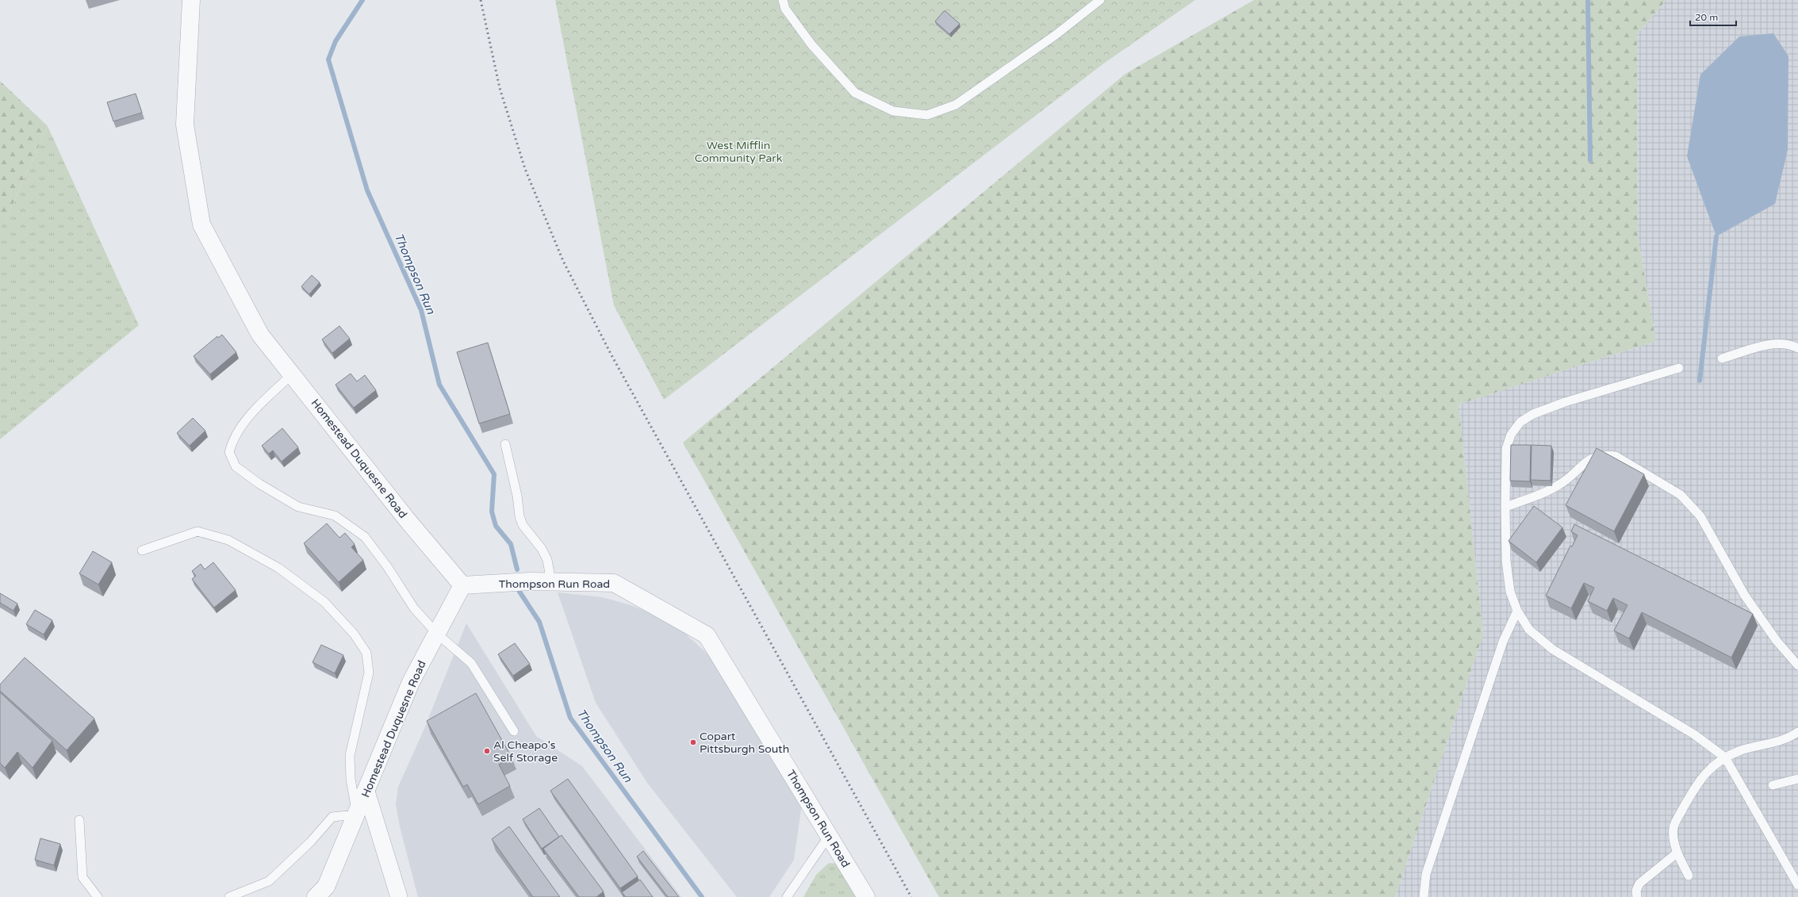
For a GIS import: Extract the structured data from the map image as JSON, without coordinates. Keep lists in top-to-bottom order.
{
  "streets": {
    "street": ["Homestead Duquesne Road", "Thompson Run Road"]
  },
  "crossings": [
    ["Homestead Duquesne Road", "Thompson Run Road"]
  ],
  "water": ["Thompson Run"],
  "parks": ["West Mifflin Community Park"],
  "places": ["Copart Pittsburgh South", "Al Cheapo's Self Storage"],
  "scale_bar": "20 m"
}
